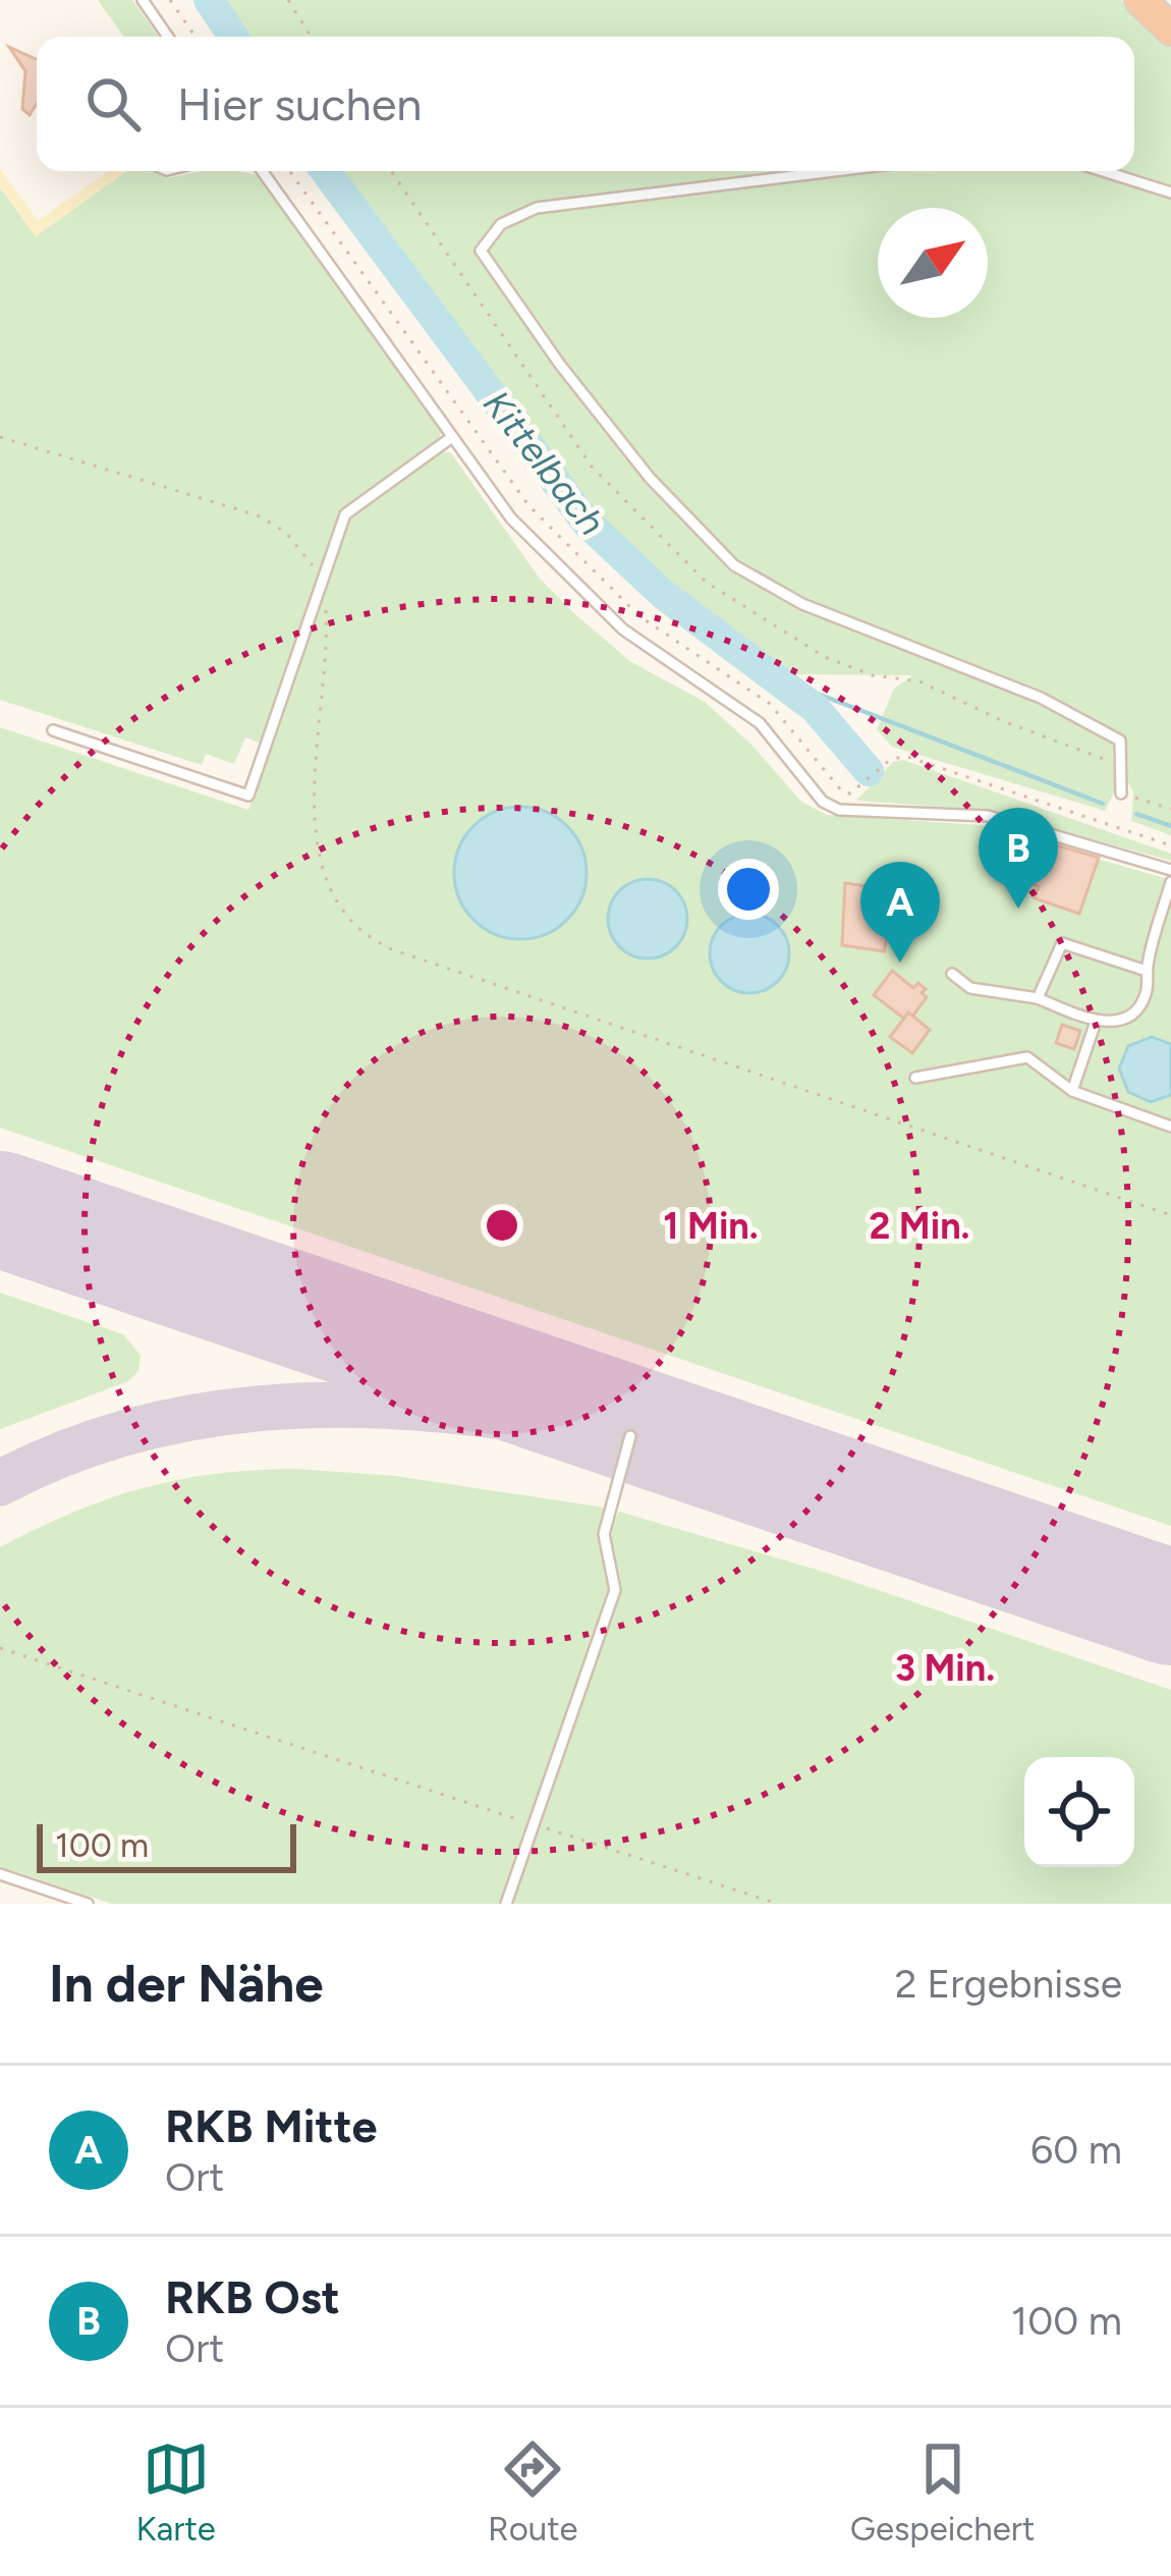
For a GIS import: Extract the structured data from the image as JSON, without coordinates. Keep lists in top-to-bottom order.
{
  "water": ["Kittelbach"],
  "scale_bar": "100 m",
  "north": "top right",
  "page": {
    "search": "Hier suchen",
    "pins": ["B", "A"],
    "scale": "100 m",
    "heading": ["In der Nähe", "2 Ergebnisse"],
    "list": [
      {
        "mark": "A",
        "name": "RKB Mitte",
        "note": "Ort",
        "value": "60 m"
      },
      {
        "mark": "B",
        "name": "RKB Ost",
        "note": "Ort",
        "value": "100 m"
      }
    ],
    "nav": ["Karte", "Route", "Gespeichert"]
  },
  "rings": ["1 Min.", "2 Min.", "3 Min."]
}
